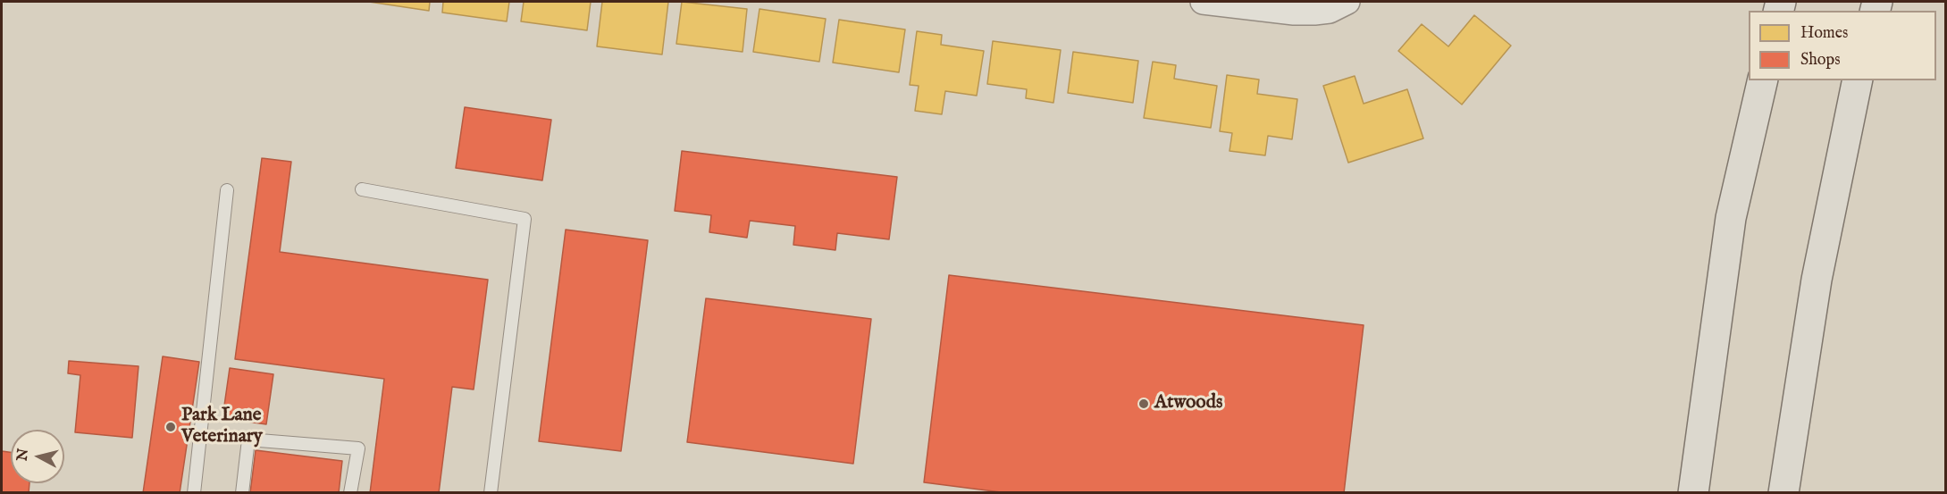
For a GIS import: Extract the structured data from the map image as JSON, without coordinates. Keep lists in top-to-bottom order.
{
  "places": ["Atwoods", "Park Lane Veterinary"],
  "legend": ["Homes", "Shops"],
  "north": "left"
}
